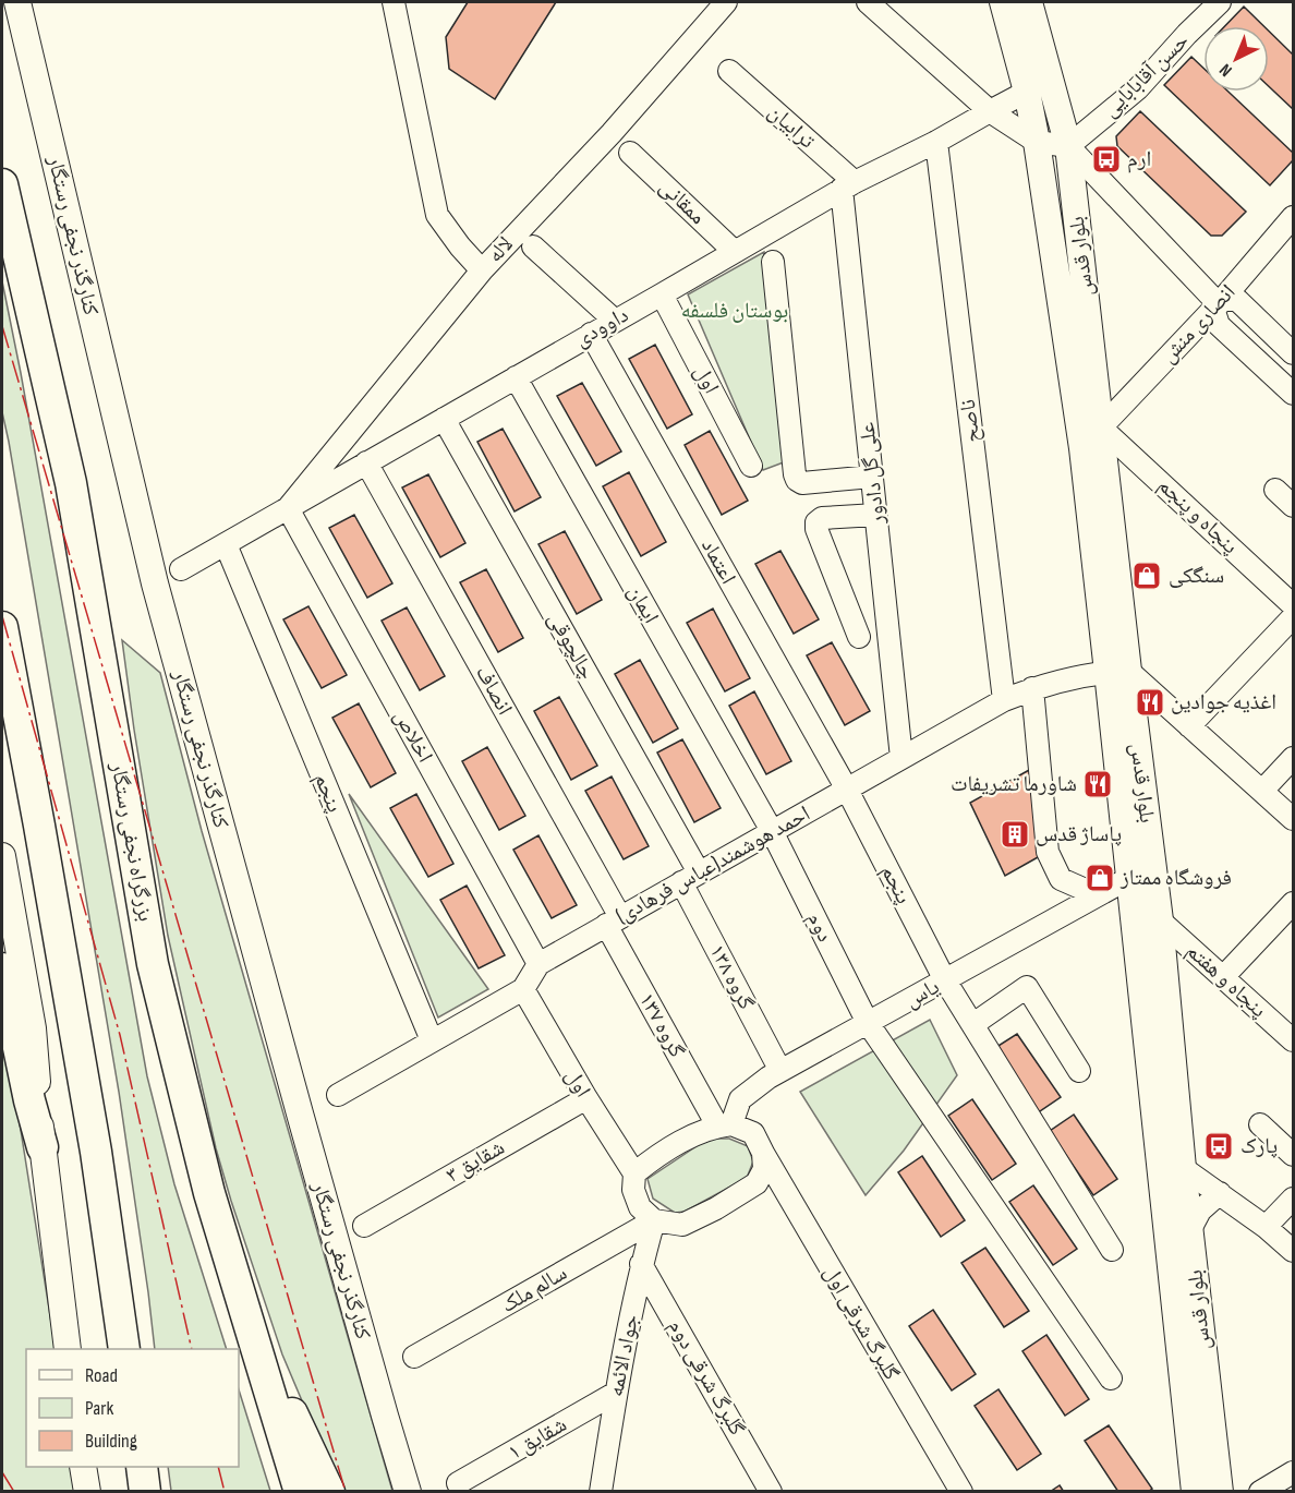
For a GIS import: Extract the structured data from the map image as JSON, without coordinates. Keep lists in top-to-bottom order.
{
  "streets": {
    "highway": ["بزرگراه نجفی رستگار"],
    "main road": ["کنارگذر نجفی رستگار", "بلوار قدس"],
    "street": [
      "حسن آقابابایی",
      "ترابیان",
      "ممقانی",
      "لاله",
      "انصاری منش",
      "داوودی",
      "اول",
      "ناصح",
      "علی گل دادور",
      "پنجاه و پنجم",
      "اعتماد",
      "ایمان",
      "چالچوقی",
      "انصاف",
      "اخلاص",
      "پنجم",
      "احمد هوشمند(عباس فرهادی)",
      "دوم",
      "گروه ۱۳۸",
      "پنجاه و هفتم",
      "یاس",
      "گروه ۱۳۷",
      "شقایق ۳",
      "سالم ملک",
      "گلبرگ شرقی اول",
      "جواد الائمه",
      "گلبرگ شرقی دوم",
      "شقایق ۱"
    ]
  },
  "crossings": [
    ["حسن آقابابایی", "بلوار قدس"],
    ["ترابیان", "داوودی"],
    ["ترابیان", "علی گل دادور"],
    ["ممقانی", "داوودی"],
    ["لاله", "داوودی"],
    ["لاله", "اخلاص"],
    ["بلوار قدس", "انصاری منش"],
    ["بلوار قدس", "داوودی"],
    ["بلوار قدس", "پنجاه و پنجم"],
    ["بلوار قدس", "احمد هوشمند(عباس فرهادی)"],
    ["بلوار قدس", "پنجاه و هفتم"],
    ["بلوار قدس", "یاس"],
    ["انصاری منش", "پنجاه و پنجم"],
    ["داوودی", "اول"],
    ["داوودی", "ناصح"],
    ["داوودی", "علی گل دادور"],
    ["داوودی", "اعتماد"],
    ["داوودی", "ایمان"],
    ["داوودی", "چالچوقی"],
    ["داوودی", "انصاف"],
    ["داوودی", "اخلاص"],
    ["داوودی", "پنجم"],
    ["اول", "احمد هوشمند(عباس فرهادی)"],
    ["اول", "شقایق ۳"],
    ["ناصح", "احمد هوشمند(عباس فرهادی)"],
    ["علی گل دادور", "احمد هوشمند(عباس فرهادی)"],
    ["اعتماد", "پنجم"],
    ["اعتماد", "احمد هوشمند(عباس فرهادی)"],
    ["ایمان", "احمد هوشمند(عباس فرهادی)"],
    ["ایمان", "دوم"],
    ["چالچوقی", "احمد هوشمند(عباس فرهادی)"],
    ["چالچوقی", "گروه ۱۳۸"],
    ["انصاف", "احمد هوشمند(عباس فرهادی)"],
    ["انصاف", "گروه ۱۳۷"],
    ["اخلاص", "احمد هوشمند(عباس فرهادی)"],
    ["پنجم", "احمد هوشمند(عباس فرهادی)"],
    ["پنجم", "یاس"],
    ["احمد هوشمند(عباس فرهادی)", "دوم"],
    ["احمد هوشمند(عباس فرهادی)", "گروه ۱۳۸"],
    ["احمد هوشمند(عباس فرهادی)", "گروه ۱۳۷"],
    ["دوم", "یاس"],
    ["گروه ۱۳۸", "یاس"],
    ["یاس", "گروه ۱۳۷"],
    ["یاس", "گلبرگ شرقی اول"],
    ["گروه ۱۳۷", "گلبرگ شرقی اول"],
    ["سالم ملک", "جواد الائمه"],
    ["جواد الائمه", "گلبرگ شرقی دوم"],
    ["جواد الائمه", "شقایق ۱"]
  ],
  "parks": ["بوستان فلسفه"],
  "places": {
    "bus stop": ["ارم", "پارک"],
    "shop": ["سنگکی", "فروشگاه ممتاز"],
    "restaurant": ["اغذیه جوادین", "شاورما تشریفات"],
    "building": ["پاساژ قدس"]
  },
  "legend": ["Road", "Park", "Building"],
  "north": "bottom left"
}
